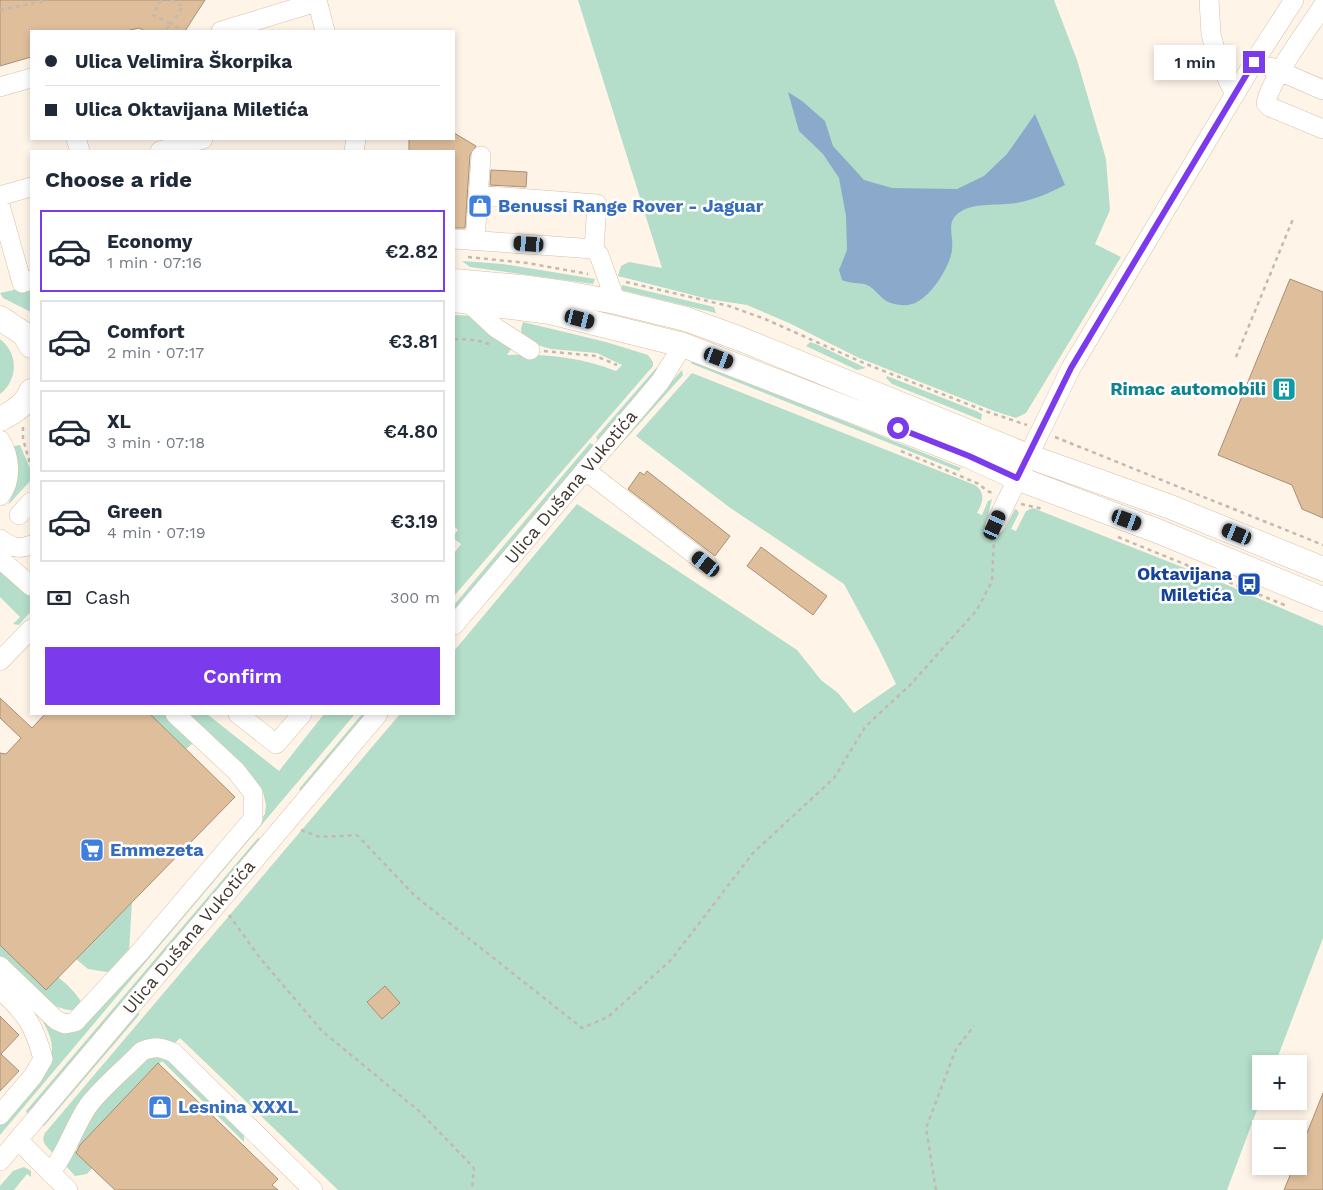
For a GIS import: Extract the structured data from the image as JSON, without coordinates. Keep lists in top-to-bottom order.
{
  "streets": {
    "street": ["Ulica Dušana Vukotića"]
  },
  "places": {
    "shop": ["Benussi Range Rover - Jaguar", "Lesnina XXXL"],
    "building": ["Rimac automobili"],
    "bus stop": ["Oktavijana Miletića"],
    "supermarket": ["Emmezeta"]
  },
  "page": {
    "banner": ["Ulica Velimira Škorpika", "Ulica Oktavijana Miletića"],
    "bubble": "1 min",
    "heading": "Choose a ride",
    "list": [
      {
        "name": "Economy",
        "note": "1 min · 07:16",
        "value": "€2.82"
      },
      {
        "name": "Comfort",
        "note": "2 min · 07:17",
        "value": "€3.81"
      },
      {
        "name": "XL",
        "note": "3 min · 07:18",
        "value": "€4.80"
      },
      {
        "name": "Green",
        "note": "4 min · 07:19",
        "value": "€3.19"
      }
    ],
    "pay": ["Cash", "300 m"],
    "buttons": "Confirm",
    "map_buttons": ["+", "−"]
  }
}
